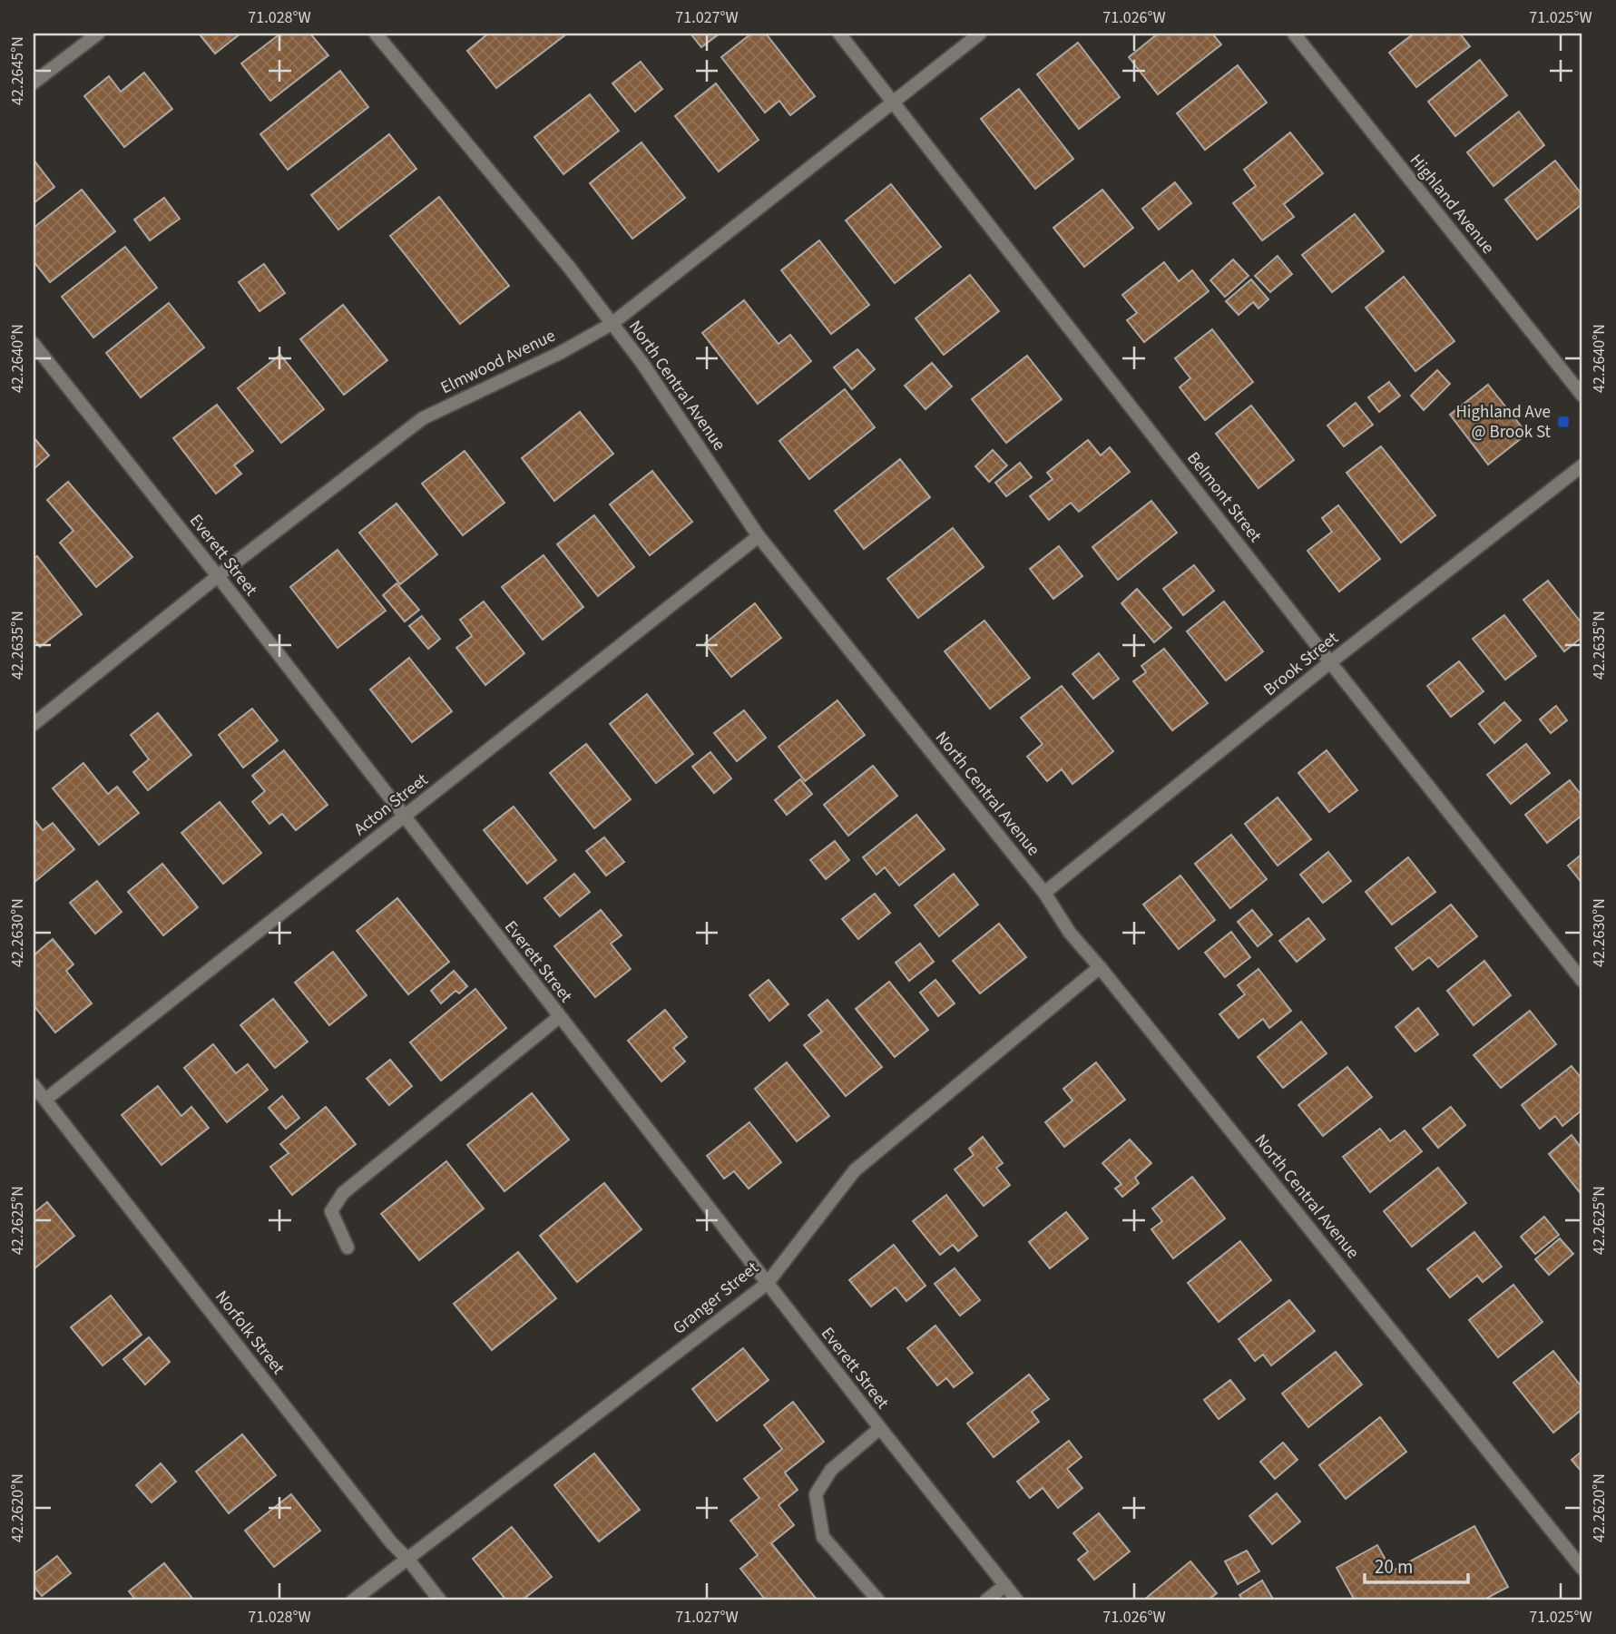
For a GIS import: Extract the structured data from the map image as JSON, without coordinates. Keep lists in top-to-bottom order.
{
  "streets": {
    "street": [
      "Highland Avenue",
      "Elmwood Avenue",
      "North Central Avenue",
      "Belmont Street",
      "Everett Street",
      "Brook Street",
      "Acton Street",
      "Granger Street",
      "Norfolk Street"
    ]
  },
  "crossings": [
    ["Elmwood Avenue", "North Central Avenue"],
    ["Elmwood Avenue", "Belmont Street"],
    ["Elmwood Avenue", "Everett Street"],
    ["North Central Avenue", "Brook Street"],
    ["North Central Avenue", "Acton Street"],
    ["North Central Avenue", "Granger Street"],
    ["Belmont Street", "Brook Street"],
    ["Everett Street", "Acton Street"],
    ["Everett Street", "Granger Street"],
    ["Acton Street", "Norfolk Street"],
    ["Granger Street", "Norfolk Street"]
  ],
  "places": {
    "transit": ["Highland Ave @ Brook St"]
  },
  "scale_bar": "20 m",
  "coordinates": [
    "71.028°W",
    "71.027°W",
    "71.026°W",
    "71.025°W",
    "42.2645°N",
    "42.2640°N",
    "42.2635°N",
    "42.2630°N",
    "42.2625°N",
    "42.2620°N"
  ]
}
